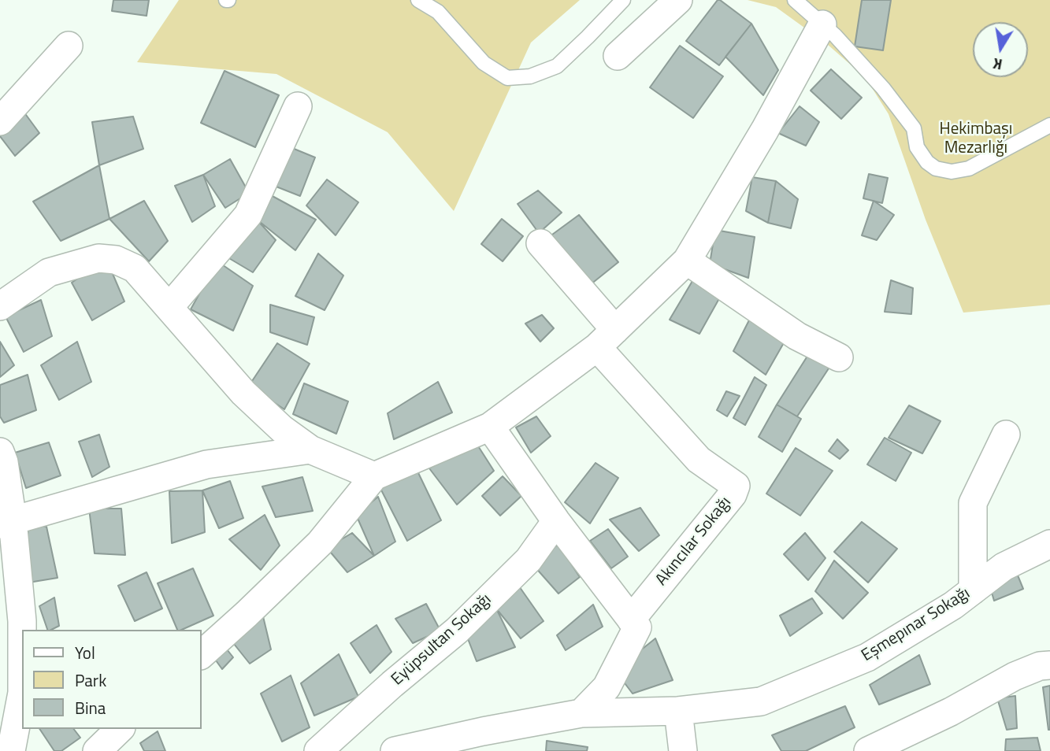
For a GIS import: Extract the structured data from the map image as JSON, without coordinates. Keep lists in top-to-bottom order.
{
  "streets": {
    "street": ["Akıncılar Sokağı", "Eşmepınar Sokağı", "Eyüpsultan Sokağı"]
  },
  "parks": ["Hekimbaşı Mezarlığı"],
  "legend": ["Yol", "Park", "Bina"],
  "north": "bottom"
}
